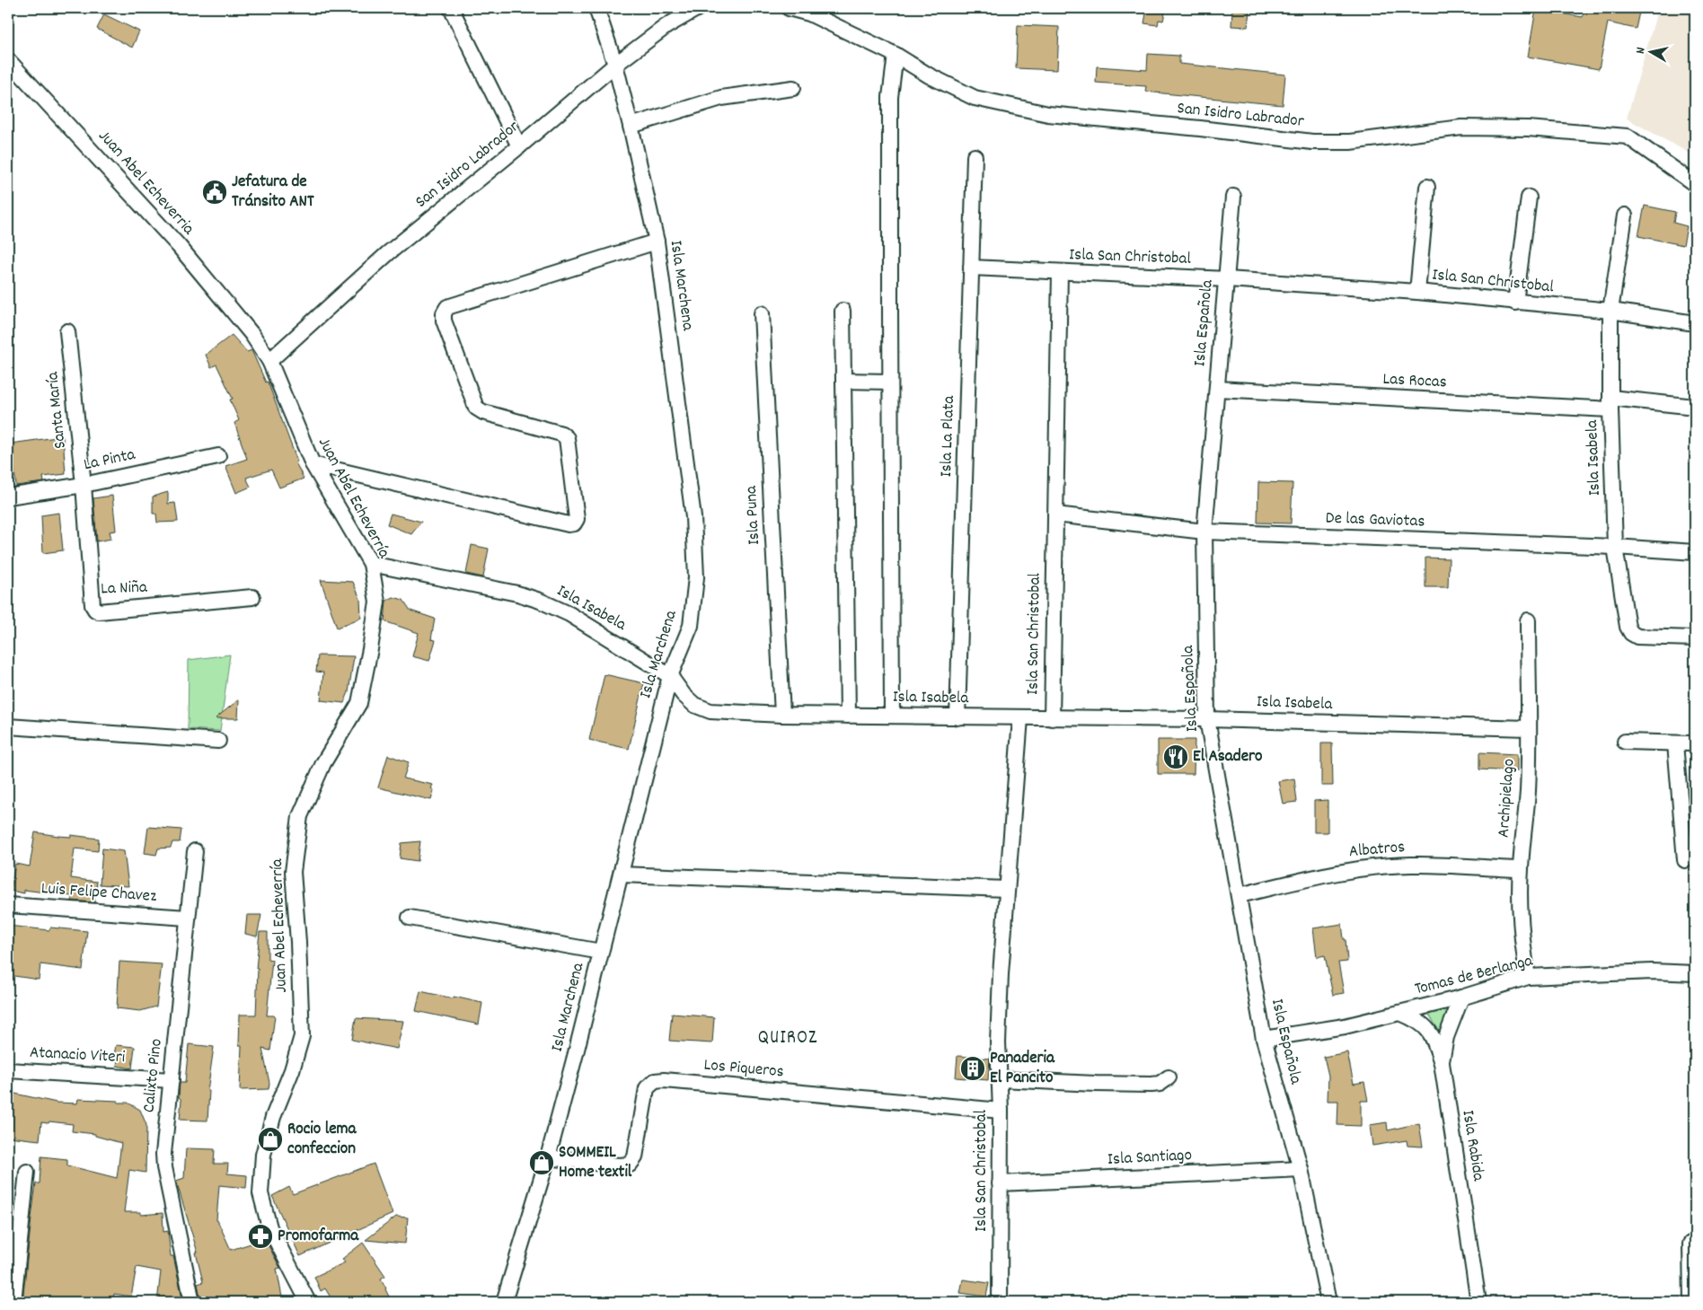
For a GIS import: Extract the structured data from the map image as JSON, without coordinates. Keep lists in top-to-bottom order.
{
  "streets": {
    "street": [
      "San Isidro Labrador",
      "Juan Abel Echeverria",
      "Isla San Christobal",
      "Isla Marchena",
      "Isla Española",
      "Las Rocas",
      "Santa María",
      "Isla La Plata",
      "Isla Isabela",
      "La Pinta",
      "Juan Abel Echeverría",
      "Isla Puna",
      "De las Gaviotas",
      "La Niña",
      "Archipielago",
      "Albatros",
      "Luis Felipe Chavez",
      "Tomas de Berlanga",
      "Atanacio Viteri",
      "Los Piqueros",
      "Calixto Pino",
      "Isla Rabida",
      "Isla Santiago"
    ]
  },
  "crossings": [
    ["San Isidro Labrador", "Isla Marchena"],
    ["San Isidro Labrador", "Juan Abel Echeverría"],
    ["Juan Abel Echeverria", "Juan Abel Echeverría"],
    ["Isla San Christobal", "Isla Española"],
    ["Isla San Christobal", "Isla Isabela"],
    ["Isla San Christobal", "De las Gaviotas"],
    ["Isla San Christobal", "Los Piqueros"],
    ["Isla San Christobal", "Isla Santiago"],
    ["Isla Marchena", "Isla Isabela"],
    ["Isla Marchena", "Los Piqueros"],
    ["Isla Española", "Las Rocas"],
    ["Isla Española", "Isla Isabela"],
    ["Isla Española", "De las Gaviotas"],
    ["Isla Española", "Albatros"],
    ["Isla Española", "Tomas de Berlanga"],
    ["Isla Española", "Isla Santiago"],
    ["Las Rocas", "Isla Isabela"],
    ["Santa María", "La Pinta"],
    ["Santa María", "La Niña"],
    ["Isla La Plata", "Isla Isabela"],
    ["Isla Isabela", "Juan Abel Echeverría"],
    ["Isla Isabela", "Isla Puna"],
    ["Isla Isabela", "De las Gaviotas"],
    ["Isla Isabela", "Archipielago"],
    ["La Pinta", "La Niña"],
    ["Archipielago", "Albatros"],
    ["Archipielago", "Tomas de Berlanga"],
    ["Luis Felipe Chavez", "Calixto Pino"],
    ["Tomas de Berlanga", "Isla Rabida"],
    ["Atanacio Viteri", "Calixto Pino"]
  ],
  "districts": ["QUIROZ"],
  "places": {
    "public building": ["Jefatura de Tránsito ANT"],
    "restaurant": ["El Asadero"],
    "building": ["Panaderia El Pancito"],
    "shop": ["Rocio lema confeccion", "SOMMEIL Home textil"],
    "pharmacy": ["Promofarma"]
  },
  "north": "left"
}
